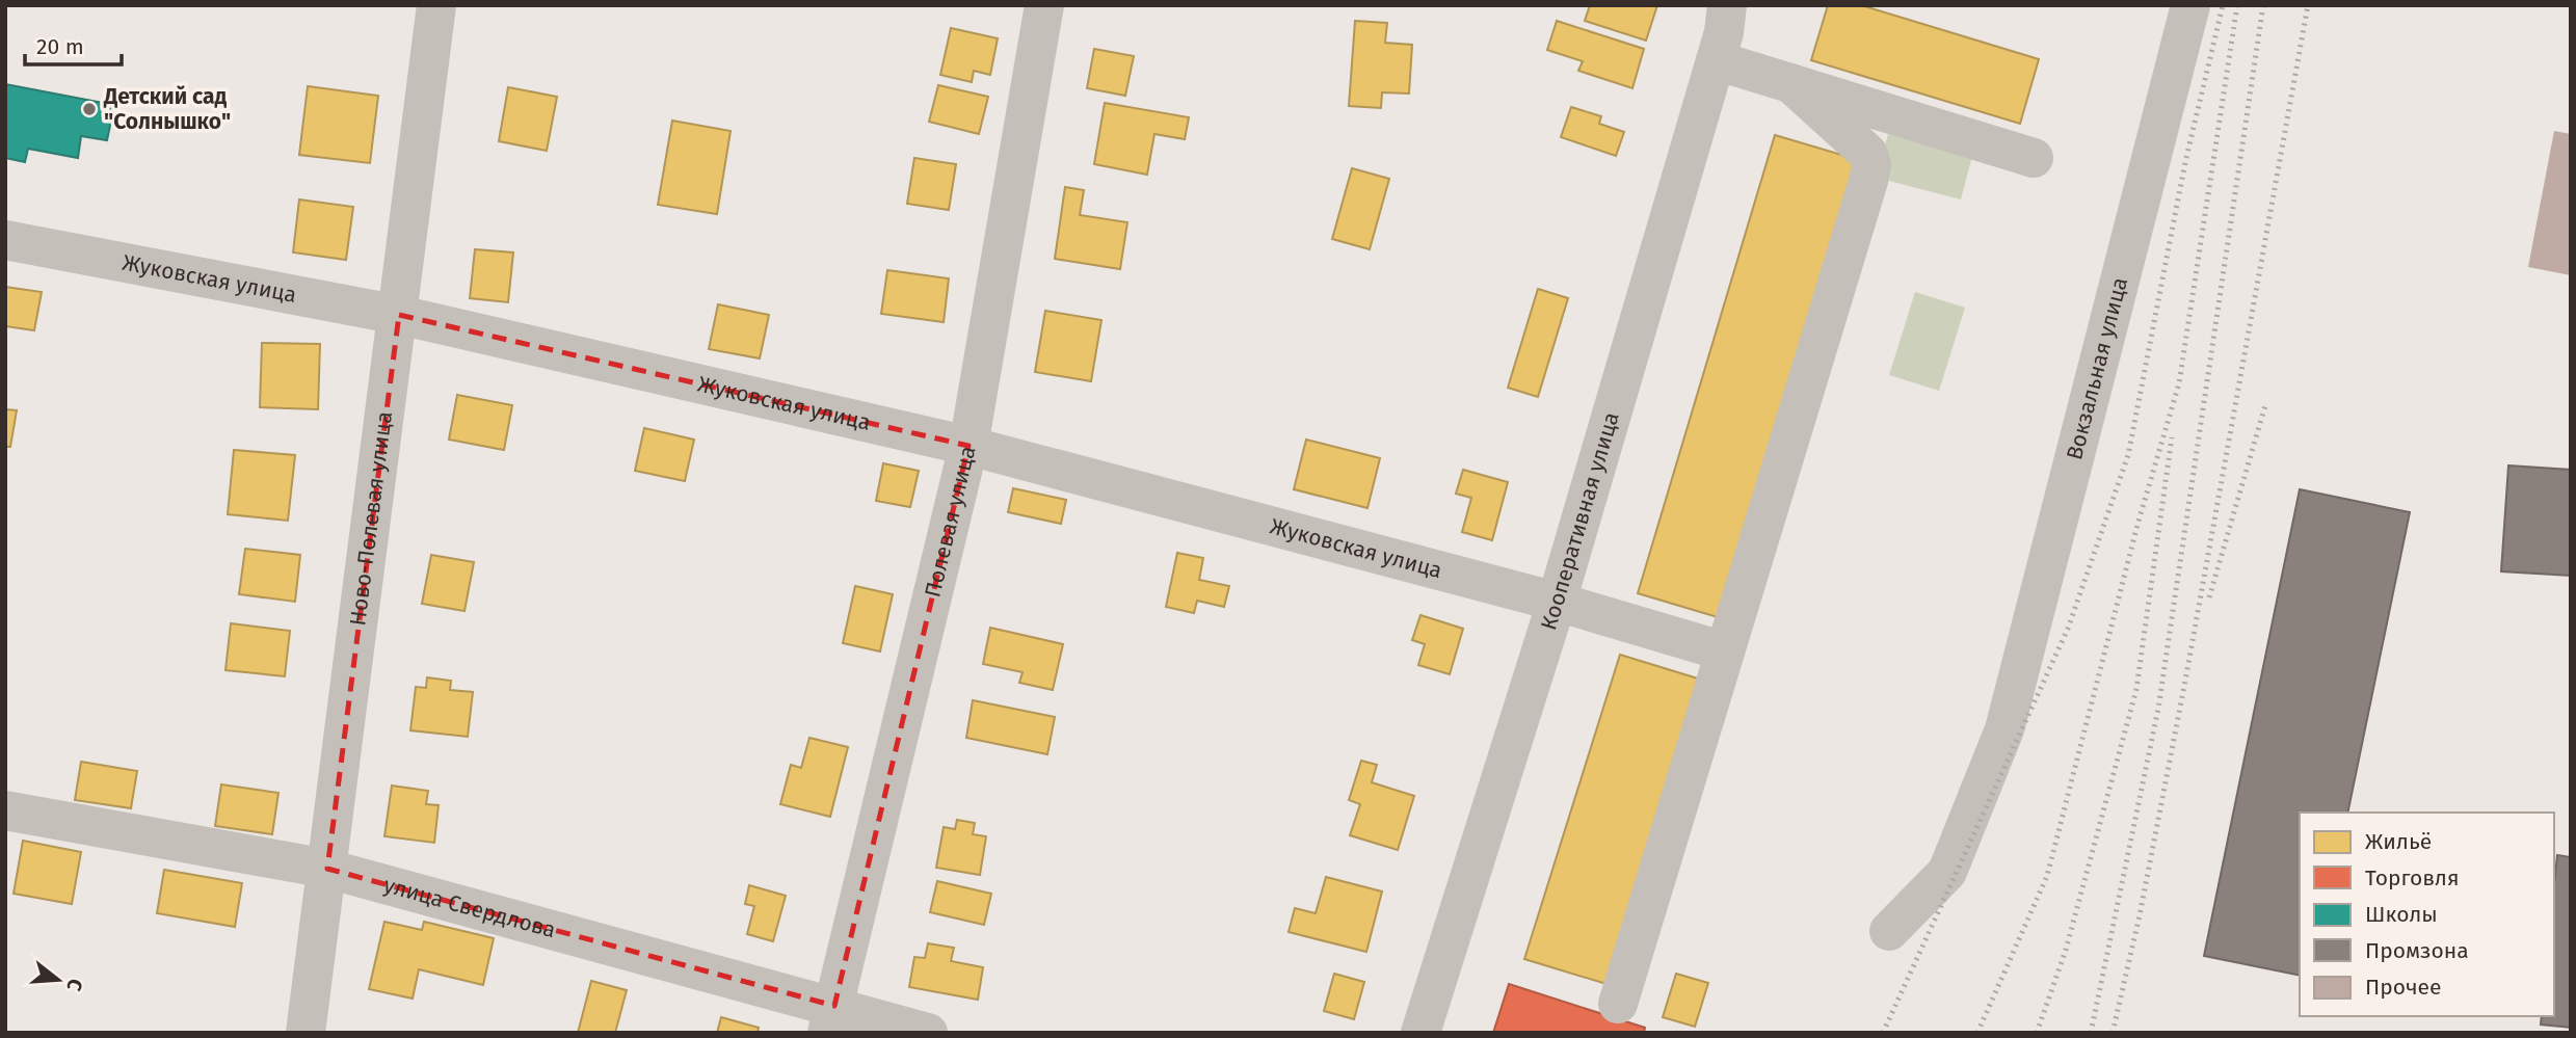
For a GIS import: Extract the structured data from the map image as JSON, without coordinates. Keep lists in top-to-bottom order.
{
  "streets": {
    "street": [
      "Жуковская улица",
      "Вокзальная улица",
      "Ново-Полевая улица",
      "Кооперативная улица",
      "Полевая улица",
      "улица Свердлова"
    ]
  },
  "crossings": [
    ["Жуковская улица", "Ново-Полевая улица"],
    ["Жуковская улица", "Кооперативная улица"],
    ["Жуковская улица", "Полевая улица"],
    ["Ново-Полевая улица", "улица Свердлова"],
    ["Полевая улица", "улица Свердлова"]
  ],
  "places": ["Детский сад \"Солнышко\""],
  "legend": [
    "Жильё",
    "Торговля",
    "Школы",
    "Промзона",
    "Прочее"
  ],
  "scale_bar": "20 m",
  "north": "right"
}
